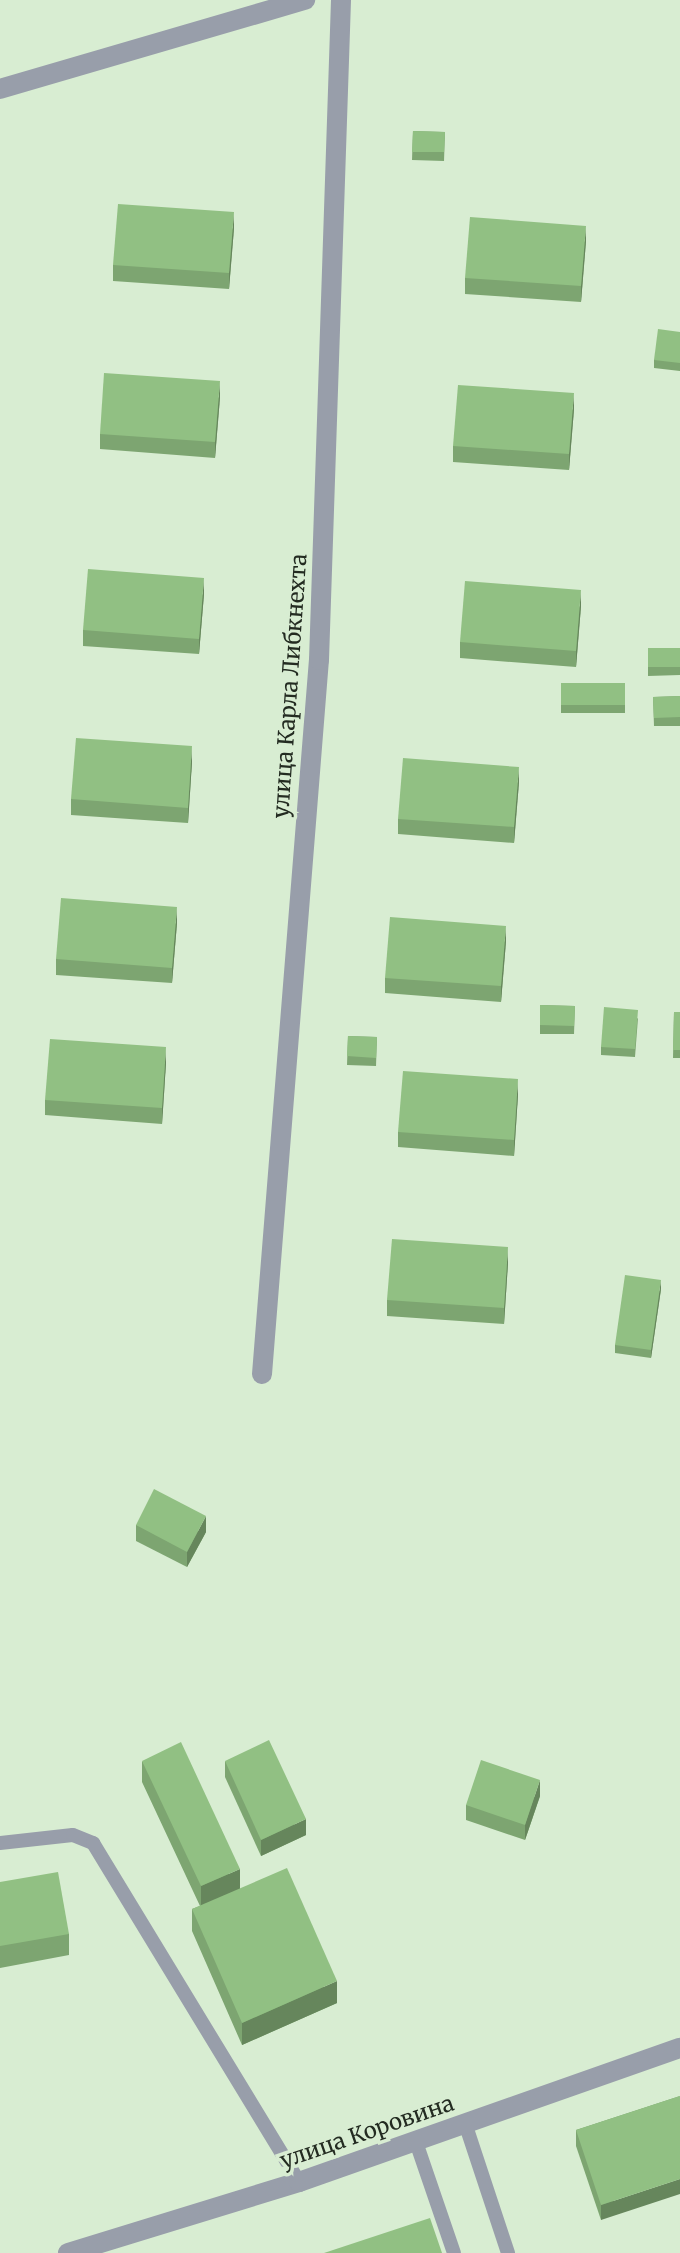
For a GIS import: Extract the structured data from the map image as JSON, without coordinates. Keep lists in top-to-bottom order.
{
  "streets": {
    "street": ["улица Карла Либкнехта", "улица Коровина"]
  }
}
